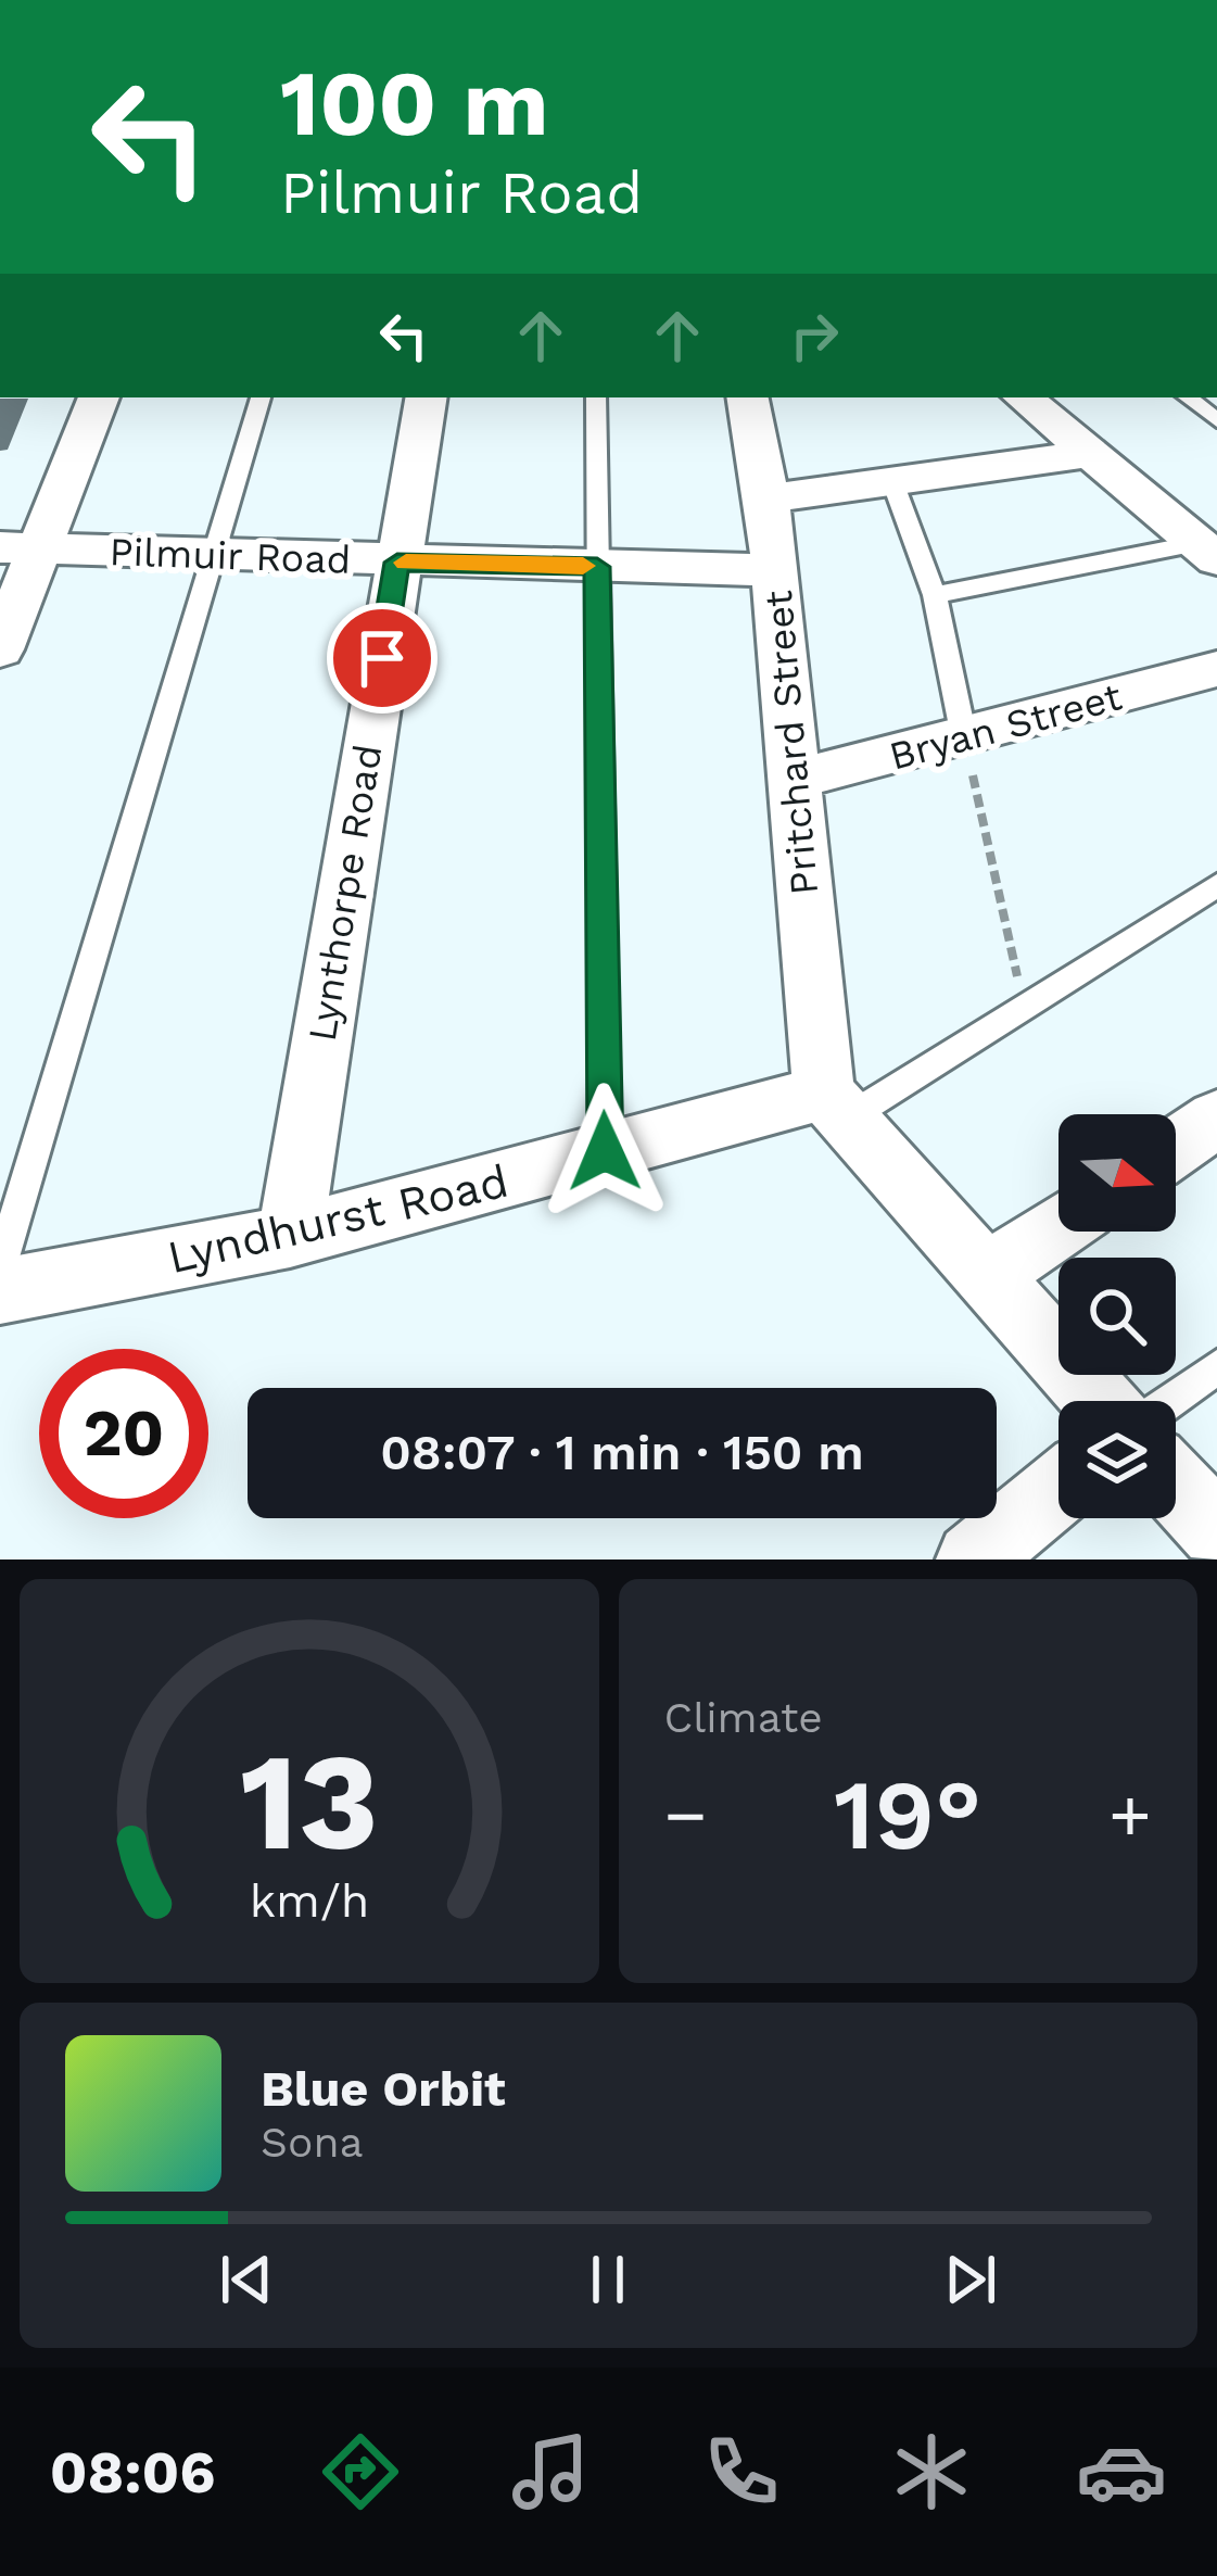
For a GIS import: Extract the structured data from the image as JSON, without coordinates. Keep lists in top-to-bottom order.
{
  "streets": {
    "street": [
      "Pilmuir Road",
      "Bryan Street",
      "Pritchard Street",
      "Lynthorpe Road",
      "Lyndhurst Road"
    ]
  },
  "crossings": [
    ["Pilmuir Road", "Pritchard Street"],
    ["Pilmuir Road", "Lynthorpe Road"],
    ["Bryan Street", "Pritchard Street"],
    ["Pritchard Street", "Lyndhurst Road"],
    ["Lynthorpe Road", "Lyndhurst Road"]
  ],
  "north": "right",
  "page": {
    "turn": ["100 m", "Pilmuir Road"],
    "limit": "20",
    "trip": "08:07 · 1 min · 150 m",
    "tile": "Climate",
    "heat": ["−", "19°", "+"],
    "song": ["Blue Orbit", "Sona"],
    "tabs": "08:06",
    "gauge": ["13", "km/h"]
  }
}
